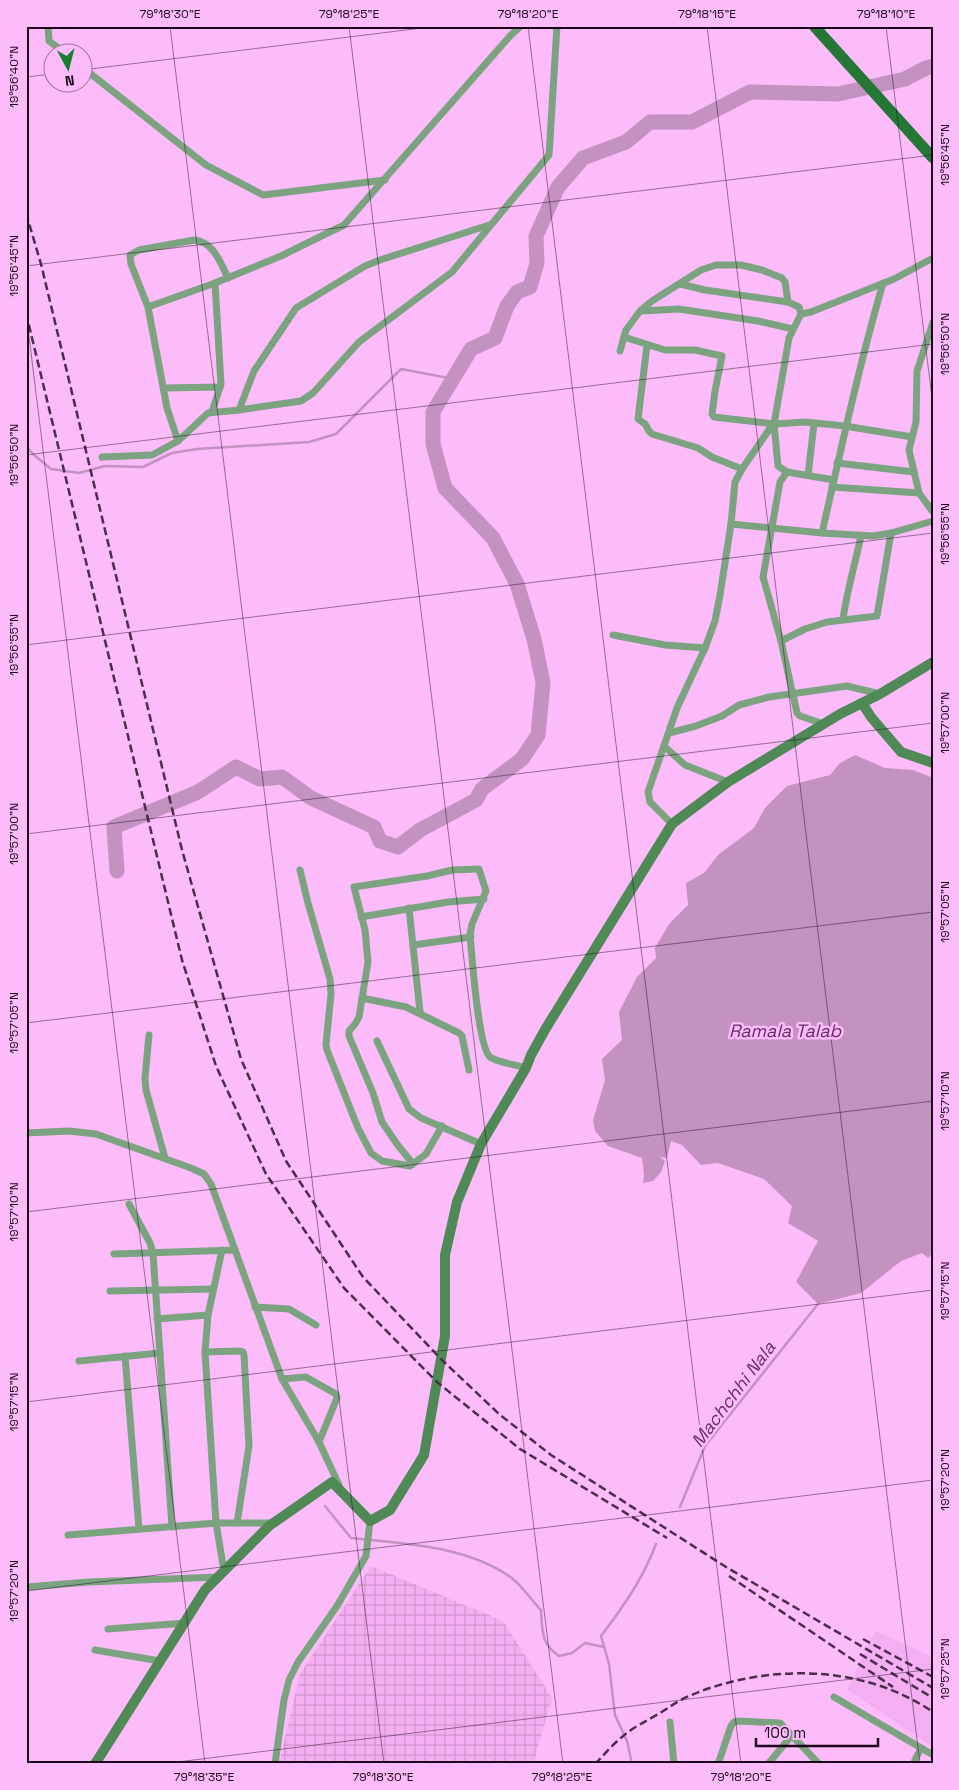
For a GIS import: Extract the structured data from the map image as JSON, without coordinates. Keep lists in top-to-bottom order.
{
  "water": ["Ramala Talab", "Machchhi Nala"],
  "scale_bar": "100 m",
  "north": "bottom",
  "coordinates": [
    "79°18'30\"E",
    "79°18'25\"E",
    "79°18'20\"E",
    "79°18'15\"E",
    "79°18'10\"E",
    "19°56'40\"N",
    "19°56'45\"N",
    "19°56'50\"N",
    "19°56'55\"N",
    "19°57'00\"N",
    "19°57'05\"N",
    "19°57'10\"N",
    "19°57'15\"N",
    "19°57'20\"N",
    "19°57'25\"N",
    "79°18'35\"E"
  ]
}
